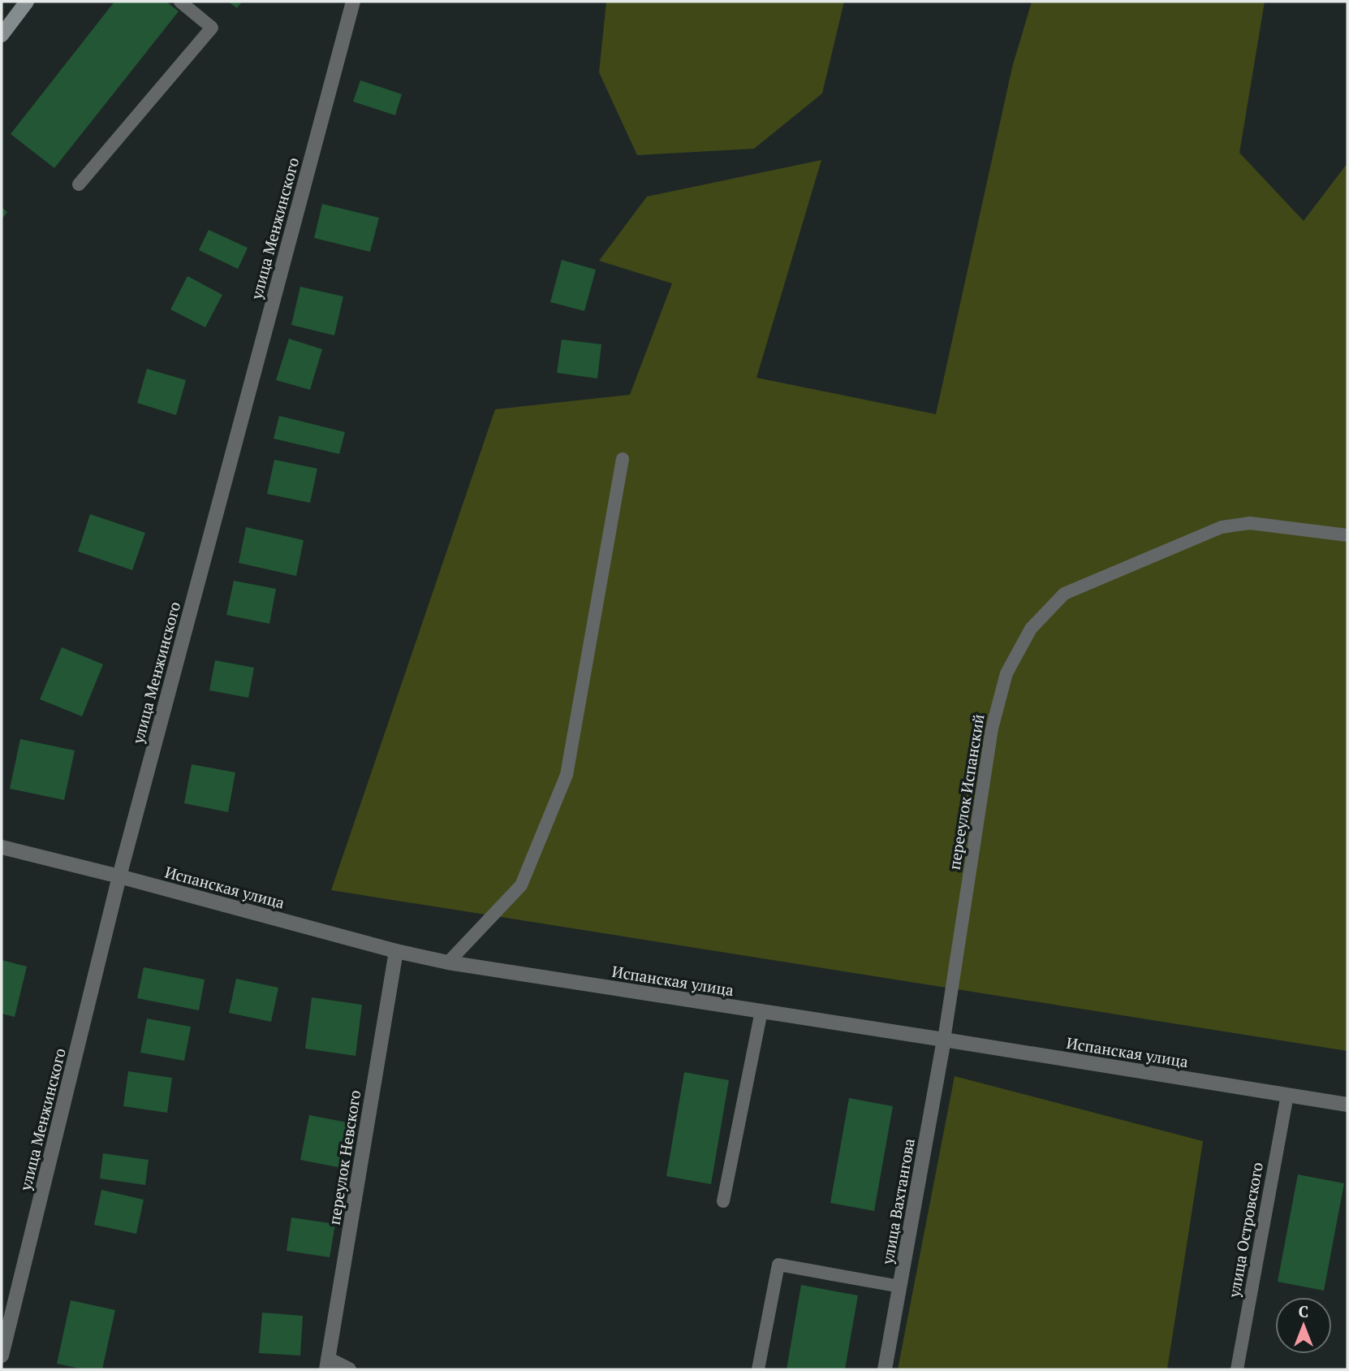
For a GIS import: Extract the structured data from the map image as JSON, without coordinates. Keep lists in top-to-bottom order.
{
  "streets": {
    "street": [
      "улица Менжинского",
      "Испанская улица",
      "переулок Невского",
      "улица Вахтангова"
    ],
    "lane": ["перееулок Испанский", "улица Островского"]
  },
  "crossings": [
    ["улица Менжинского", "Испанская улица"],
    ["перееулок Испанский", "Испанская улица"],
    ["перееулок Испанский", "улица Вахтангова"],
    ["Испанская улица", "переулок Невского"],
    ["Испанская улица", "улица Вахтангова"],
    ["Испанская улица", "улица Островского"]
  ],
  "north": "top"
}
